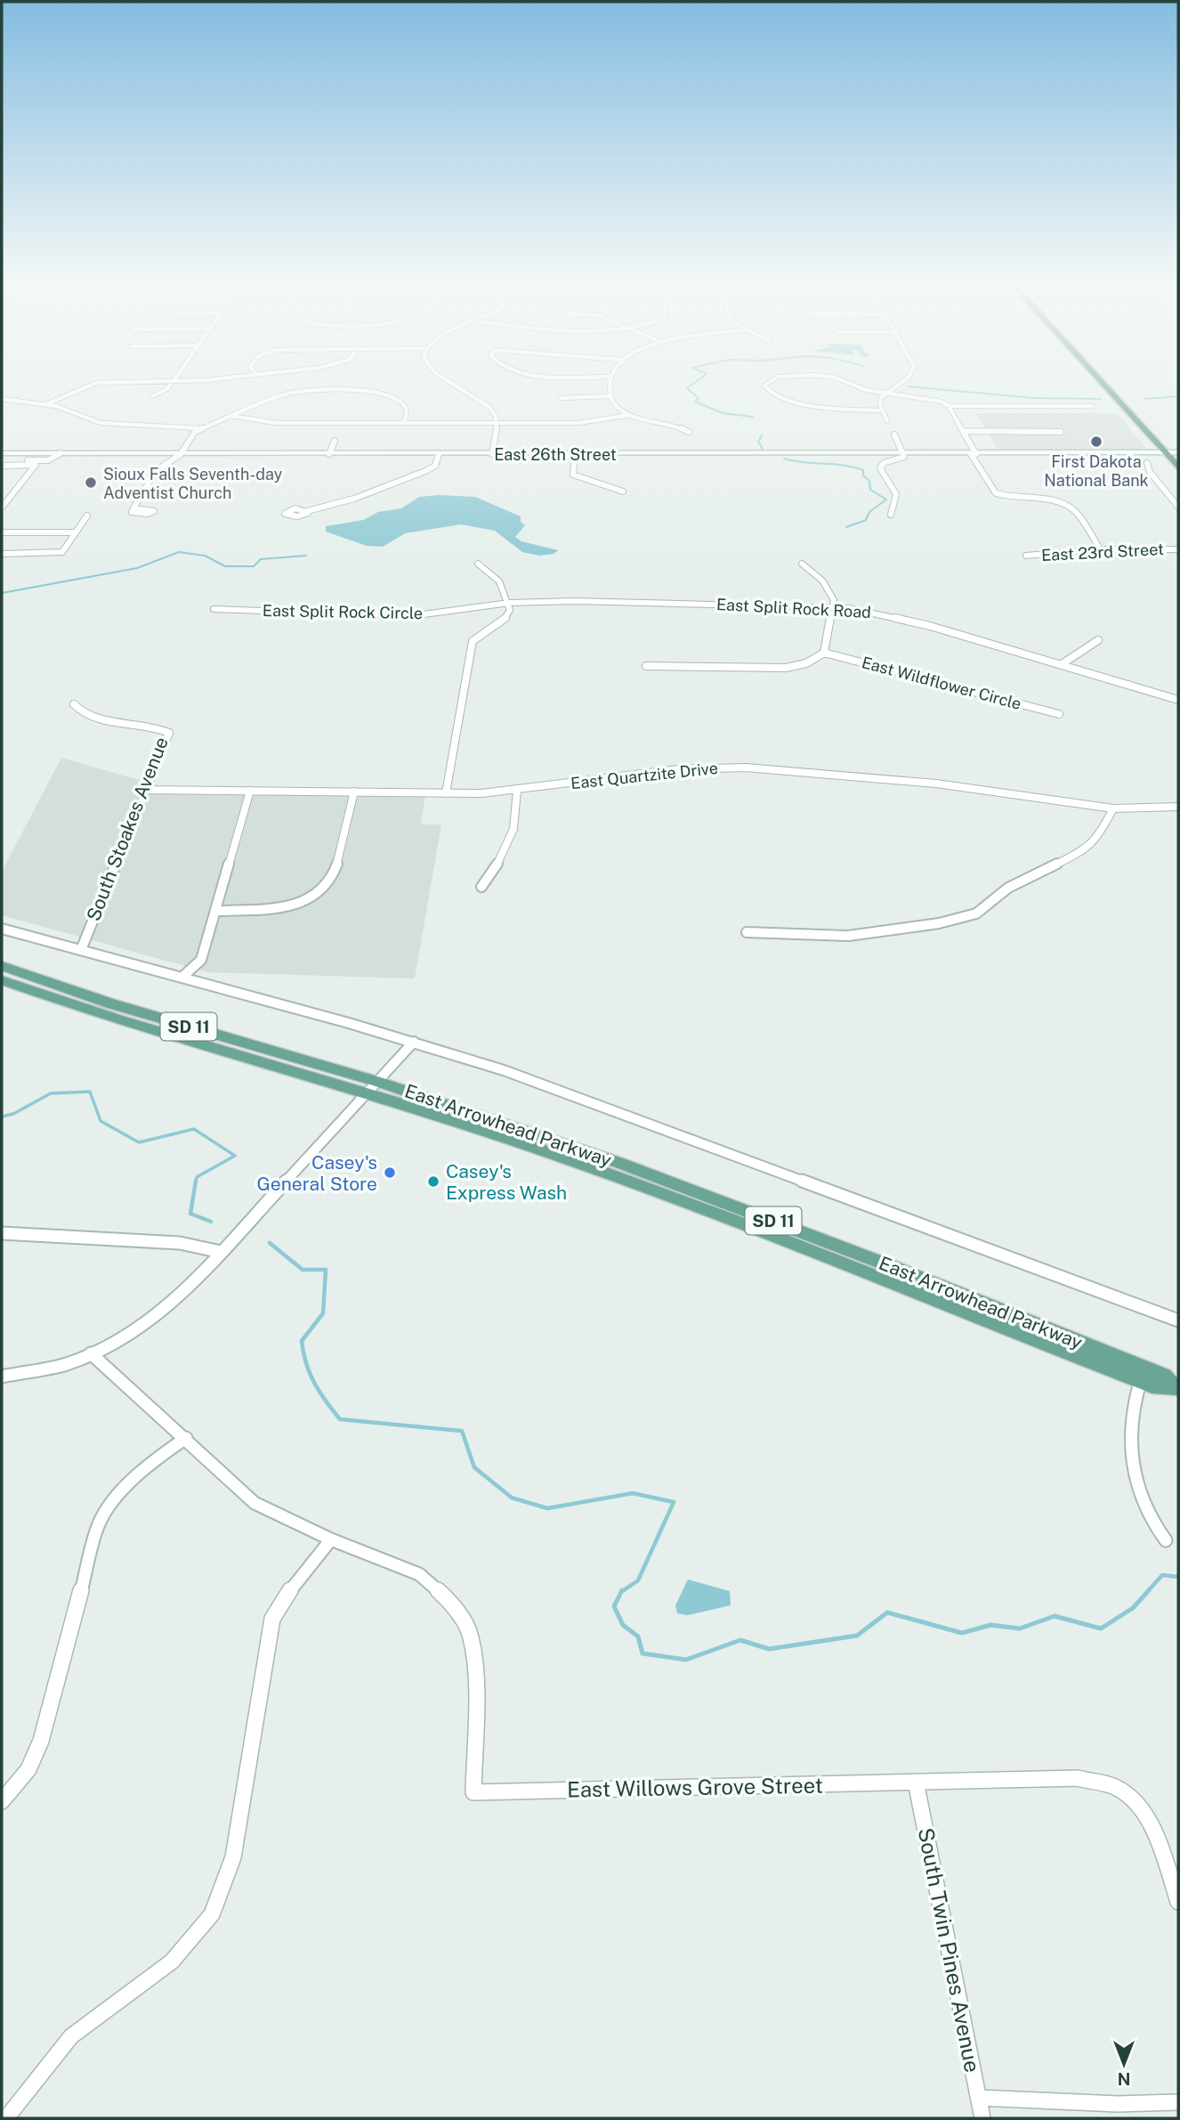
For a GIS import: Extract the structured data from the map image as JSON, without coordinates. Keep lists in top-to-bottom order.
{
  "streets": {
    "main road": ["East 26th Street", "SD 11", "East Arrowhead Parkway"],
    "street": [
      "East 23rd Street",
      "East Split Rock Road",
      "East Split Rock Circle",
      "East Wildflower Circle",
      "East Quartzite Drive",
      "South Stoakes Avenue",
      "East Willows Grove Street",
      "South Twin Pines Avenue"
    ]
  },
  "crossings": [
    ["East Split Rock Road", "East Split Rock Circle"],
    ["East Quartzite Drive", "South Stoakes Avenue"],
    ["East Willows Grove Street", "South Twin Pines Avenue"]
  ],
  "places": [
    "First Dakota National Bank",
    "Sioux Falls Seventh-day Adventist Church",
    "Casey's General Store",
    "Casey's Express Wash"
  ],
  "north": "bottom"
}
